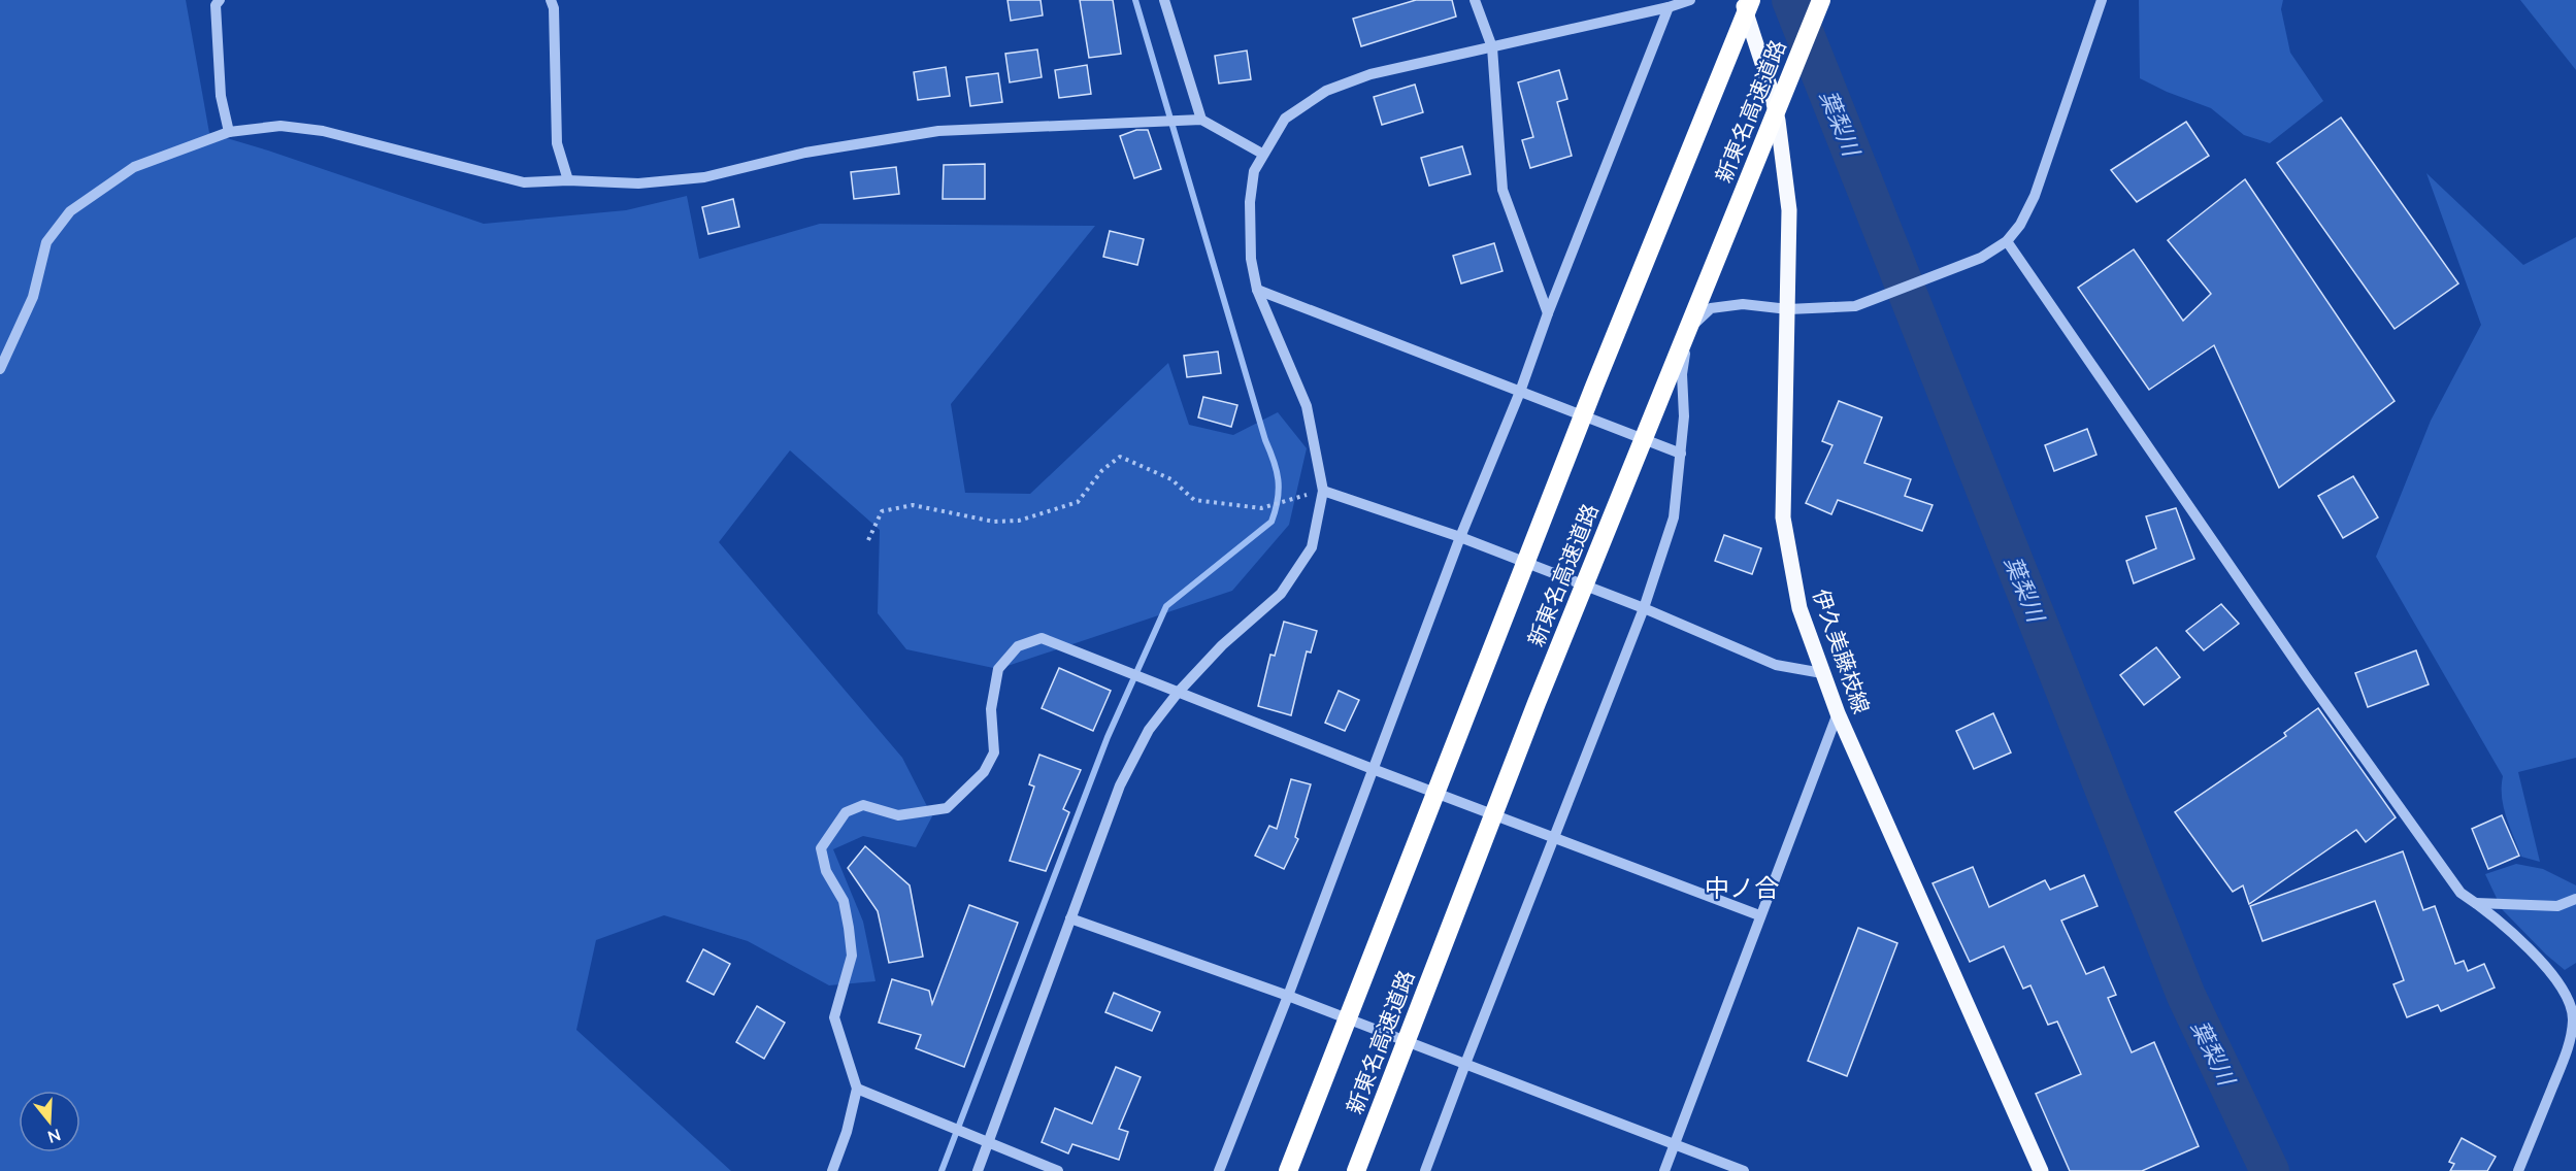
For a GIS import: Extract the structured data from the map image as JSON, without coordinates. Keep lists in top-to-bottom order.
{
  "streets": {
    "highway": ["新東名高速道路"],
    "main road": ["伊久美藤枝線"]
  },
  "districts": ["中ノ合"],
  "water": ["葉梨川"],
  "north": "bottom"
}
